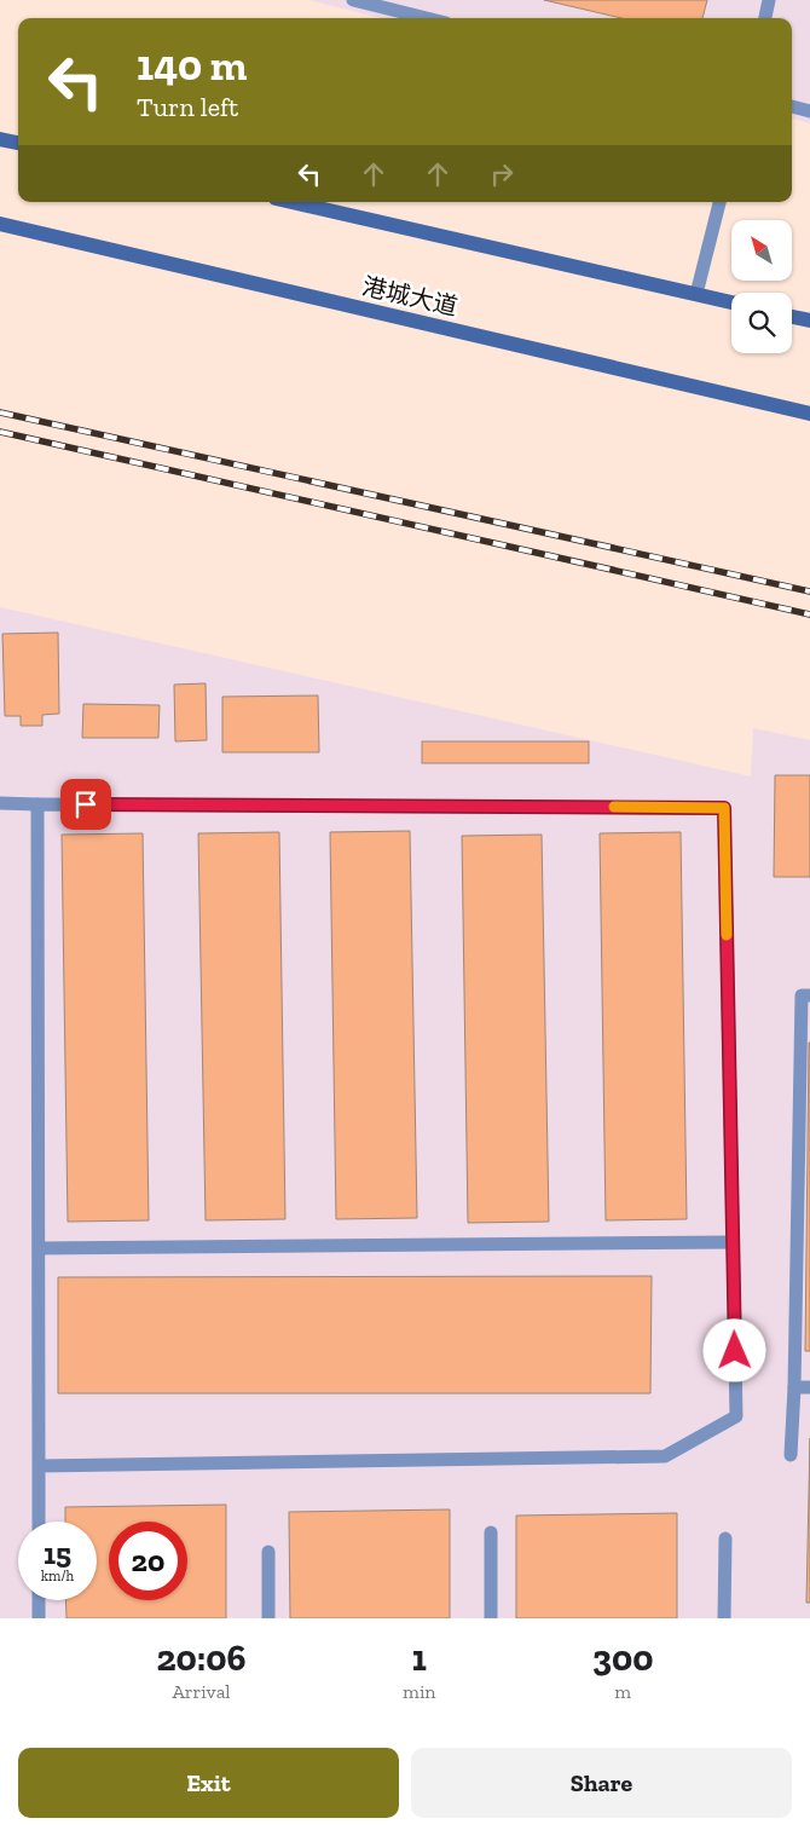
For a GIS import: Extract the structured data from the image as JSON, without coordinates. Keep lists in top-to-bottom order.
{
  "streets": {
    "main road": ["港城大道"]
  },
  "north": "top left",
  "page": {
    "turn": ["140 m", "Turn left"],
    "speed": "15 km/h",
    "limit": "20",
    "eta": [
      "20:06",
      "Arrival",
      "1",
      "min",
      "300",
      "m"
    ],
    "buttons": ["Exit", "Share"]
  }
}
